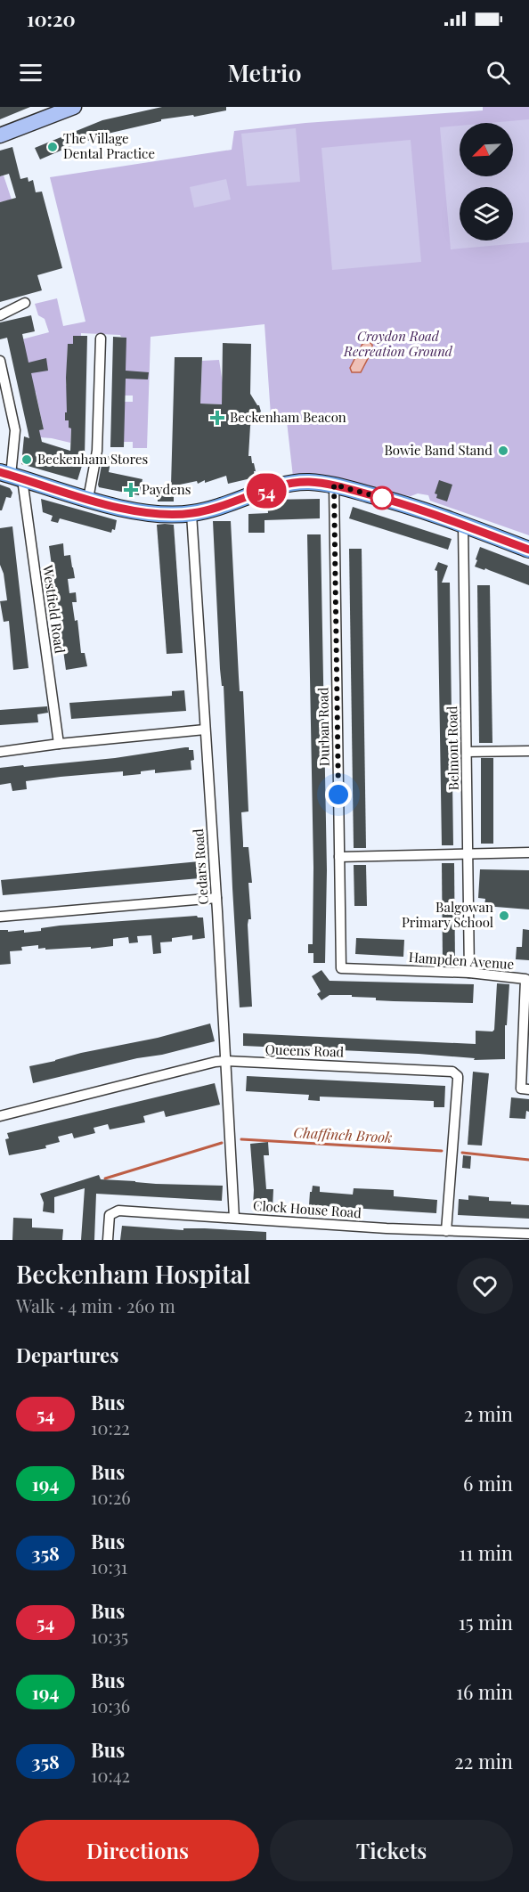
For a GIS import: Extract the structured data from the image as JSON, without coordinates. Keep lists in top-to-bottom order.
{
  "streets": {
    "street": [
      "Westfield Road",
      "Durban Road",
      "Belmont Road",
      "Cedars Road",
      "Hampden Avenue",
      "Queens Road",
      "Clock House Road"
    ]
  },
  "crossings": [
    ["Durban Road", "Hampden Avenue"],
    ["Belmont Road", "Hampden Avenue"],
    ["Cedars Road", "Queens Road"],
    ["Cedars Road", "Clock House Road"],
    ["Queens Road", "Clock House Road"]
  ],
  "water": ["Chaffinch Brook"],
  "parks": ["Croydon Road Recreation Ground"],
  "places": {
    "other": [
      "The Village Dental Practice",
      "Bowie Band Stand",
      "Beckenham Stores",
      "Balgowan Primary School"
    ],
    "health": ["Beckenham Beacon", "Paydens"]
  },
  "lines": ["bus line 54"],
  "north": "bottom left",
  "page": {
    "status": "10:20",
    "header": "Metrio",
    "on_map": "54",
    "heading": [
      ["Beckenham Hospital", "Walk · 4 min · 260 m"],
      "Departures"
    ],
    "list": [
      {
        "mark": "54",
        "name": "Bus",
        "note": "10:22",
        "value": "2 min"
      },
      {
        "mark": "194",
        "name": "Bus",
        "note": "10:26",
        "value": "6 min"
      },
      {
        "mark": "358",
        "name": "Bus",
        "note": "10:31",
        "value": "11 min"
      },
      {
        "mark": "54",
        "name": "Bus",
        "note": "10:35",
        "value": "15 min"
      },
      {
        "mark": "194",
        "name": "Bus",
        "note": "10:36",
        "value": "16 min"
      },
      {
        "mark": "358",
        "name": "Bus",
        "note": "10:42",
        "value": "22 min"
      }
    ],
    "buttons": ["Directions", "Tickets"]
  }
}
